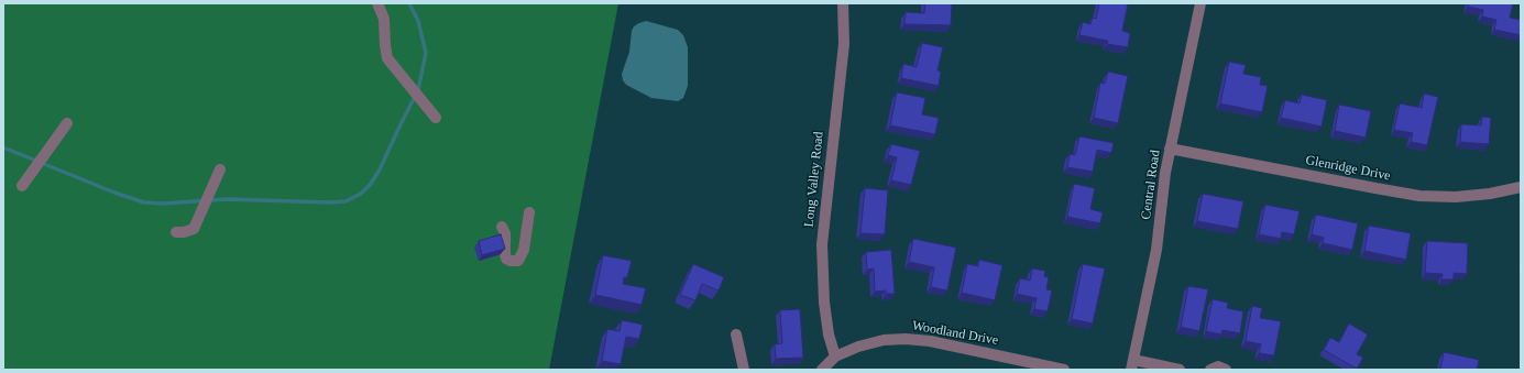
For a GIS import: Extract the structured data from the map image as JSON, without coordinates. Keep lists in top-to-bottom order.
{
  "streets": {
    "street": [
      "Glenridge Drive",
      "Long Valley Road",
      "Central Road",
      "Woodland Drive"
    ]
  },
  "crossings": [
    ["Glenridge Drive", "Central Road"],
    ["Long Valley Road", "Woodland Drive"]
  ]
}
